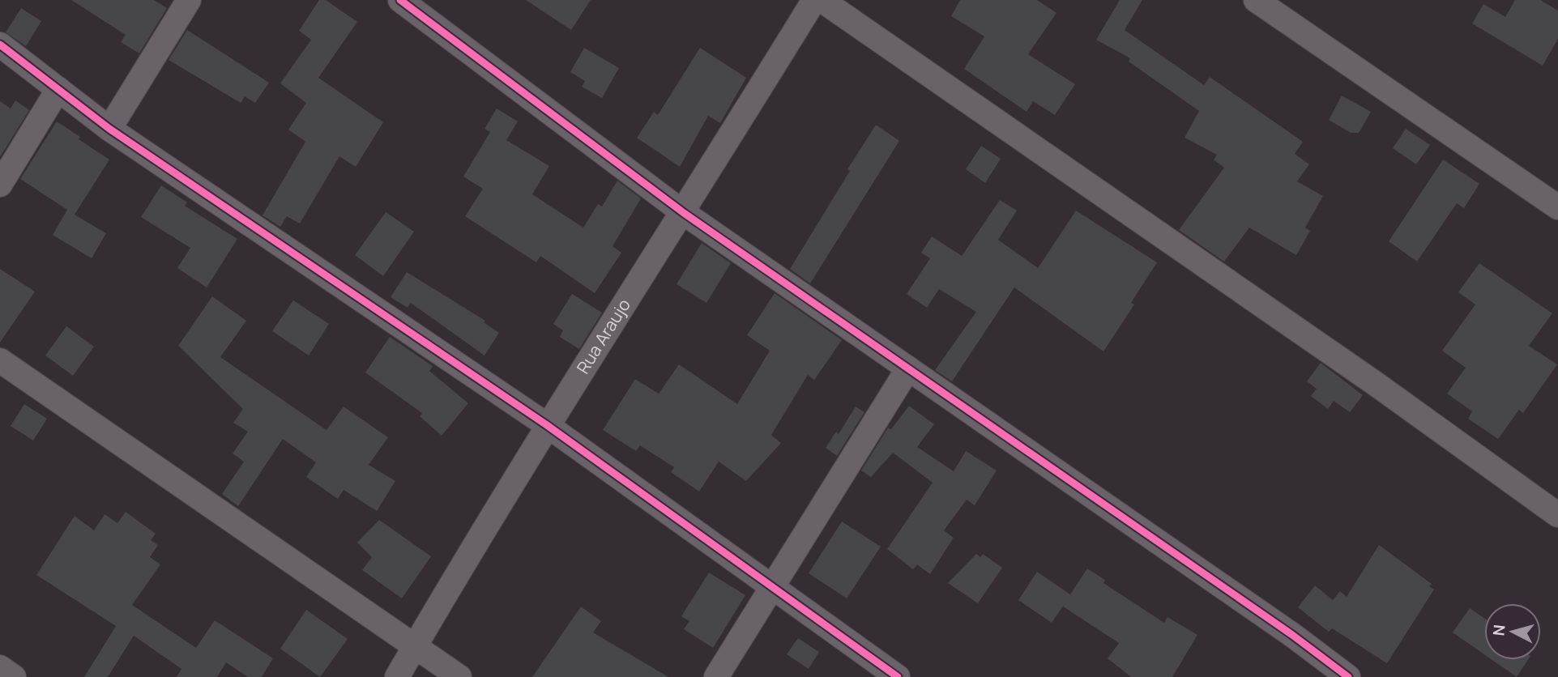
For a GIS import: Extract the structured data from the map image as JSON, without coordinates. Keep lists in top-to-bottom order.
{
  "streets": {
    "street": ["Rua Araujo"]
  },
  "north": "left"
}
